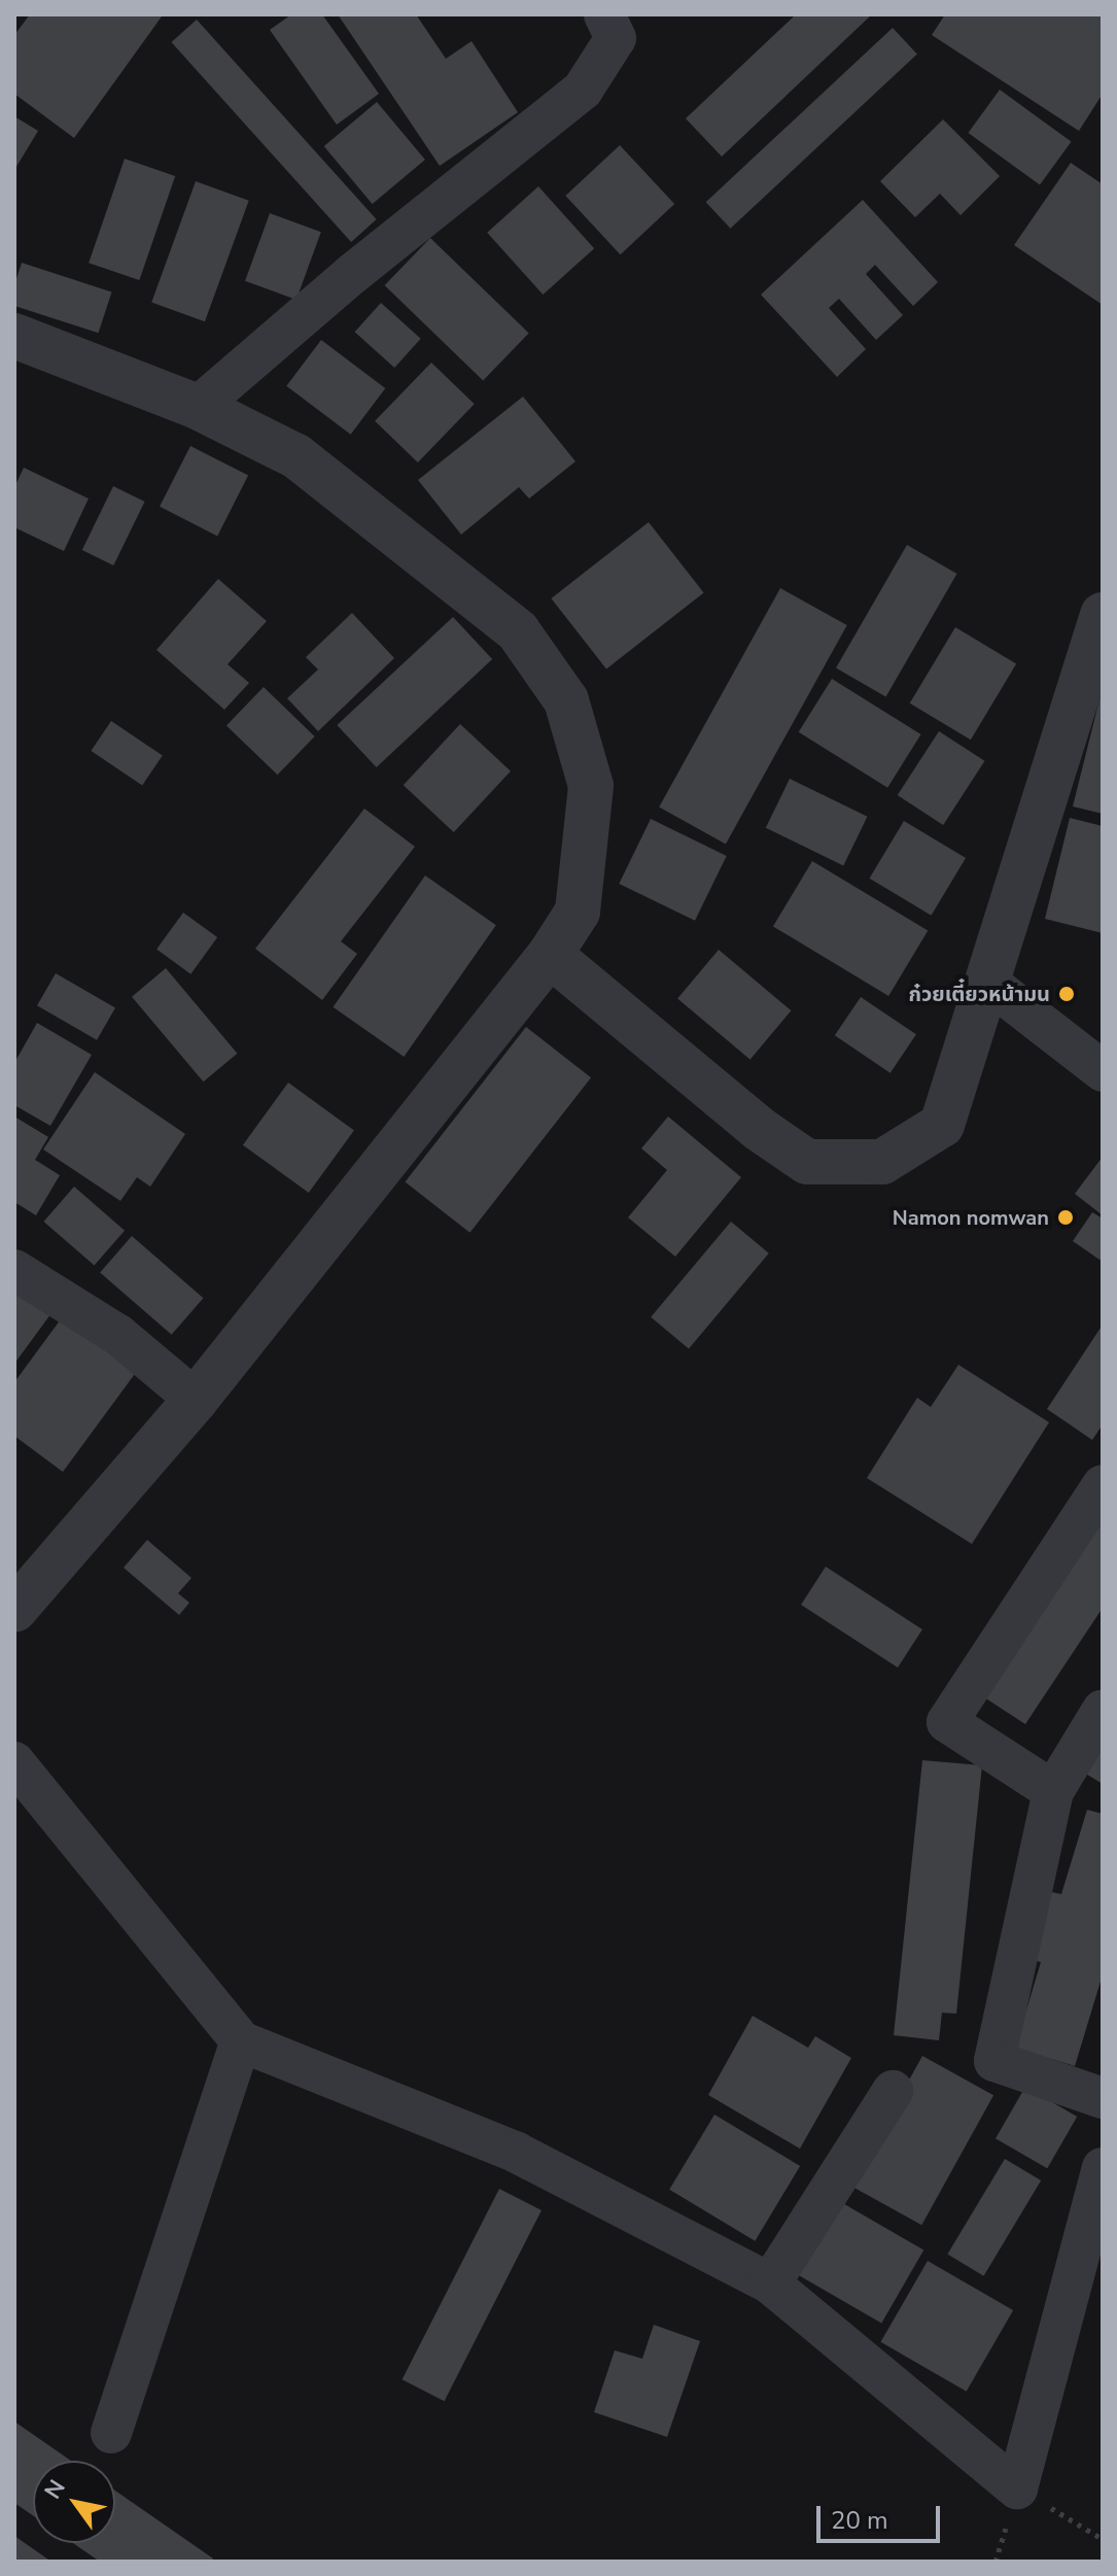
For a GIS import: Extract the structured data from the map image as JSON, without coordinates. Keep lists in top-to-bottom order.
{
  "places": ["ก๋วยเตี๋ยวหน้ามน", "Namon nomwan"],
  "scale_bar": "20 m",
  "north": "top left"
}
